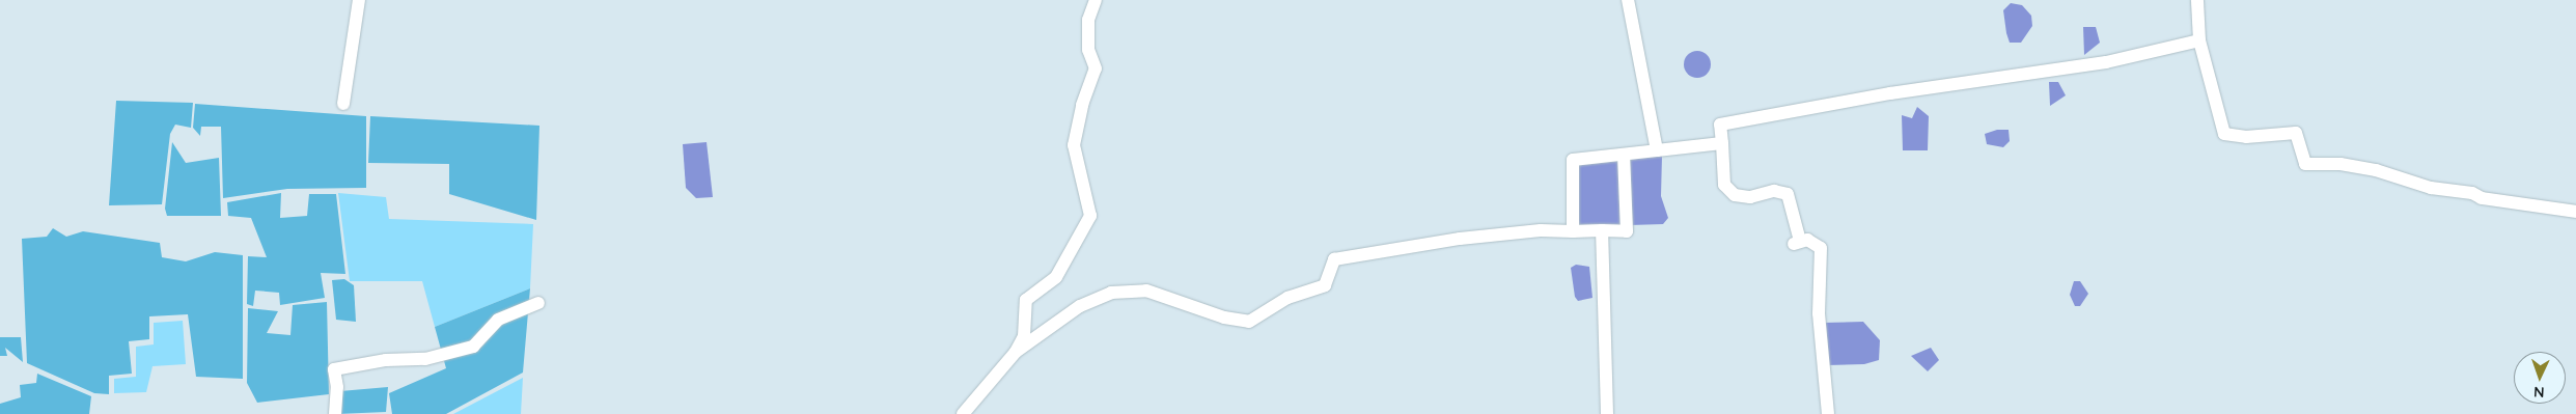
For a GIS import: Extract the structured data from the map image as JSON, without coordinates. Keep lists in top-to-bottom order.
{
  "north": "bottom"
}
